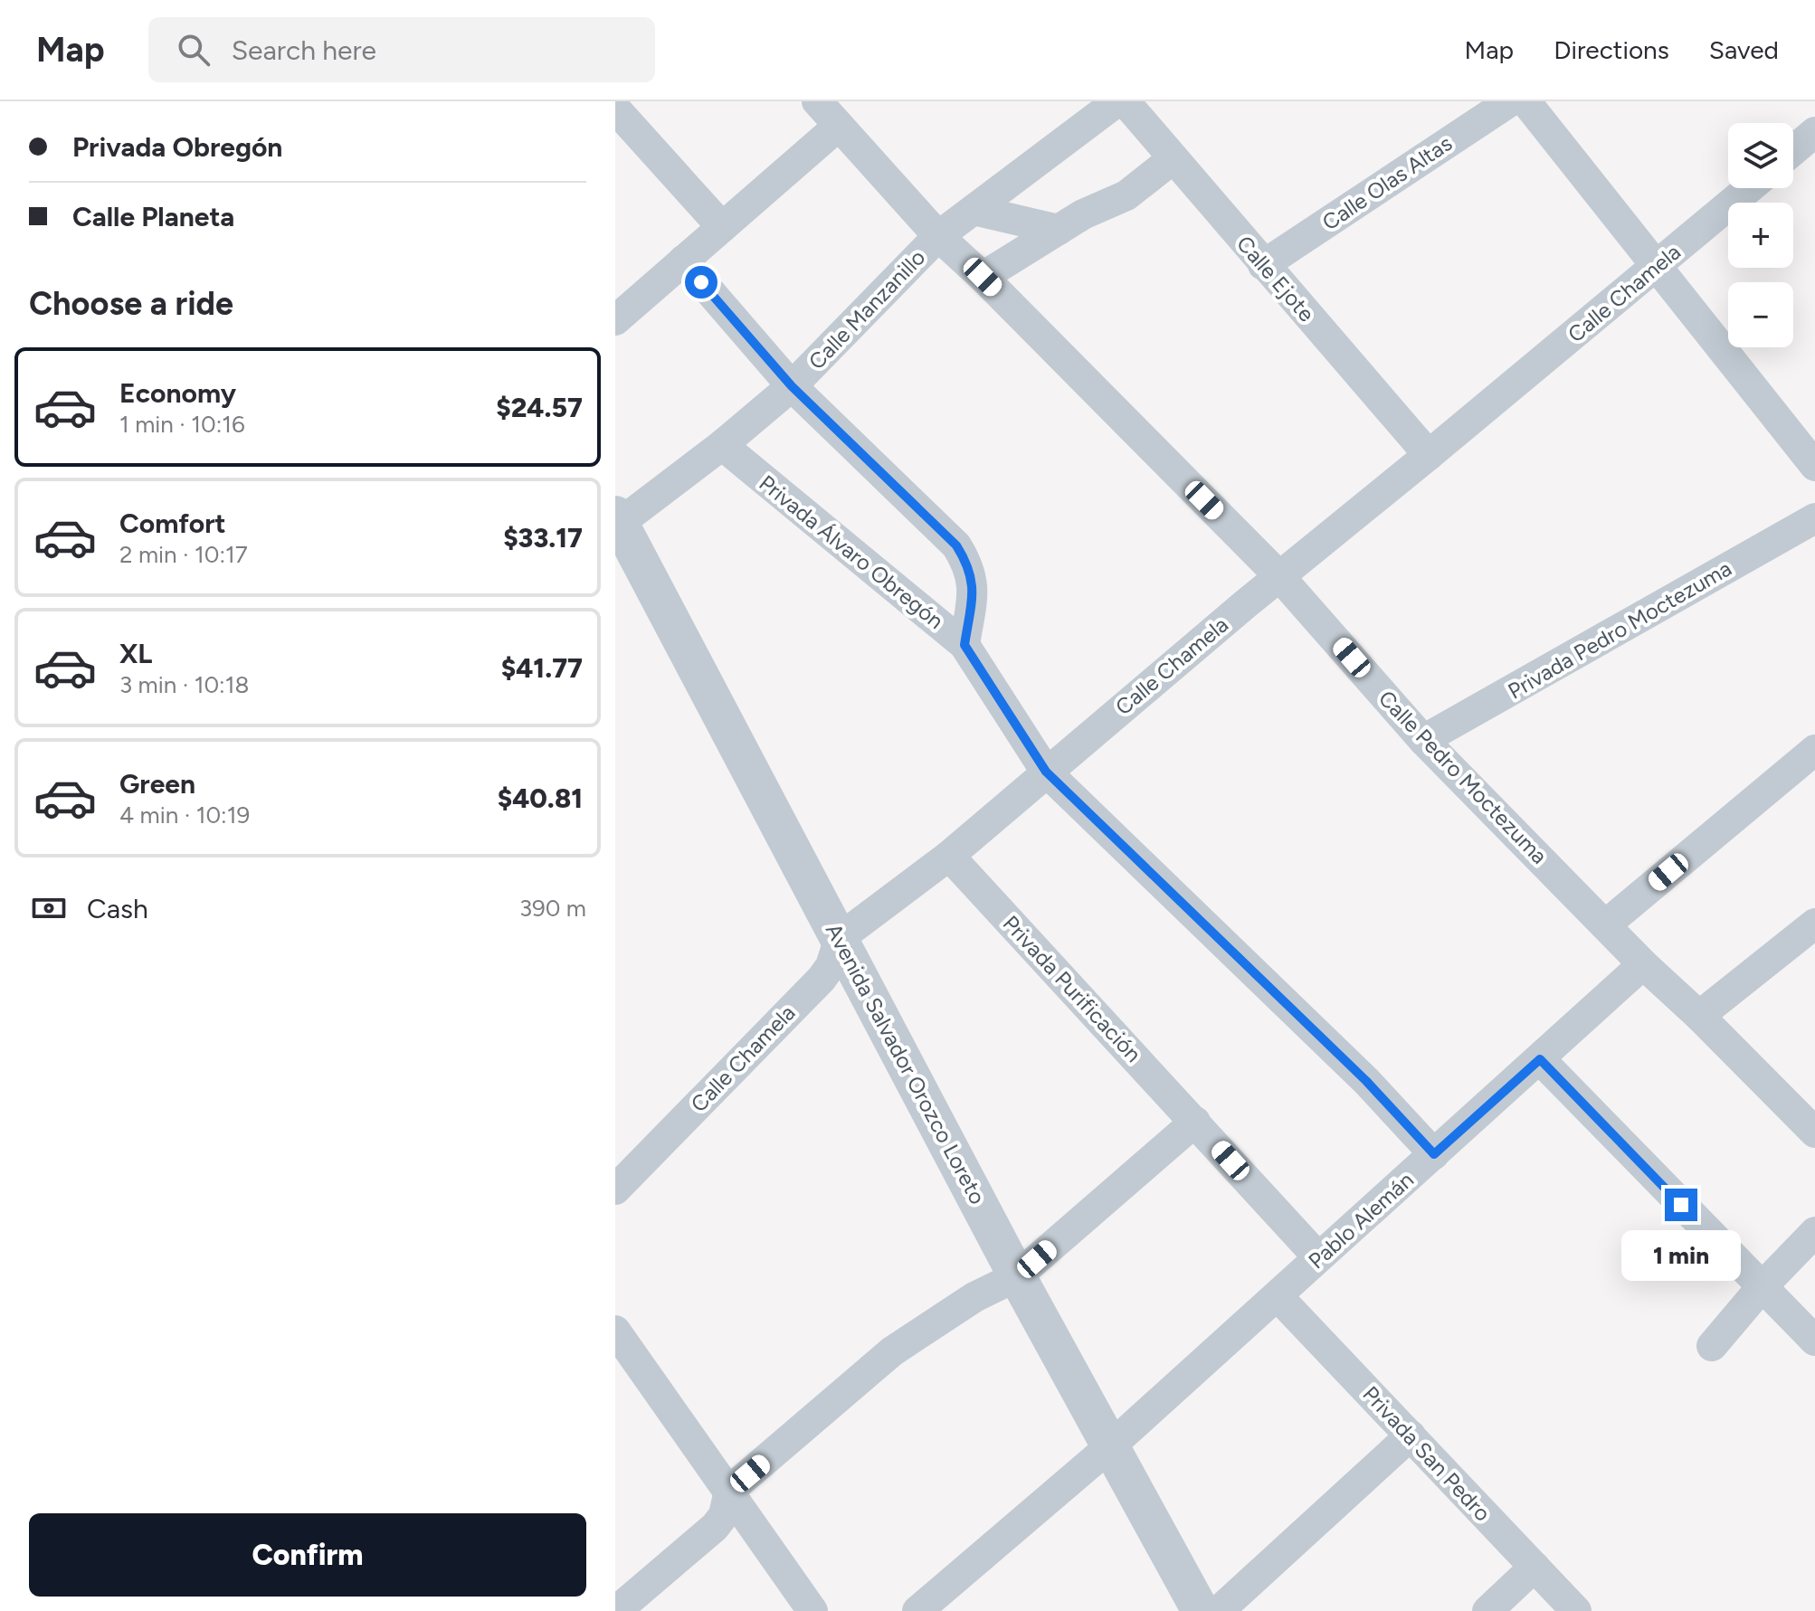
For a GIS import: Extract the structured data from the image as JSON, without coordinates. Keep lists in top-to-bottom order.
{
  "streets": {
    "street": [
      "Calle Olas Altas",
      "Calle Ejote",
      "Calle Chamela",
      "Calle Manzanillo",
      "Privada Álvaro Obregón",
      "Privada Pedro Moctezuma",
      "Calle Pedro Moctezuma",
      "Privada Purificación",
      "Avenida Salvador Orozco Loreto",
      "Pablo Alemán",
      "Privada San Pedro"
    ]
  },
  "crossings": [
    ["Calle Olas Altas", "Calle Ejote"],
    ["Calle Ejote", "Calle Chamela"],
    ["Calle Chamela", "Privada Álvaro Obregón"],
    ["Calle Chamela", "Calle Pedro Moctezuma"],
    ["Calle Chamela", "Privada Purificación"],
    ["Calle Chamela", "Avenida Salvador Orozco Loreto"],
    ["Calle Manzanillo", "Privada Álvaro Obregón"],
    ["Calle Manzanillo", "Calle Pedro Moctezuma"],
    ["Calle Manzanillo", "Avenida Salvador Orozco Loreto"],
    ["Privada Álvaro Obregón", "Pablo Alemán"],
    ["Privada Pedro Moctezuma", "Calle Pedro Moctezuma"],
    ["Calle Pedro Moctezuma", "Pablo Alemán"],
    ["Privada Purificación", "Pablo Alemán"],
    ["Avenida Salvador Orozco Loreto", "Pablo Alemán"],
    ["Pablo Alemán", "Privada San Pedro"]
  ],
  "page": {
    "header": "Map",
    "search": "Search here",
    "nav": ["Map", "Directions", "Saved"],
    "banner": ["Privada Obregón", "Calle Planeta"],
    "map_buttons": ["+", "−"],
    "heading": "Choose a ride",
    "list": [
      {
        "name": "Economy",
        "note": "1 min · 10:16",
        "value": "$24.57"
      },
      {
        "name": "Comfort",
        "note": "2 min · 10:17",
        "value": "$33.17"
      },
      {
        "name": "XL",
        "note": "3 min · 10:18",
        "value": "$41.77"
      },
      {
        "name": "Green",
        "note": "4 min · 10:19",
        "value": "$40.81"
      }
    ],
    "pay": ["Cash", "390 m"],
    "bubble": "1 min",
    "buttons": "Confirm"
  }
}
